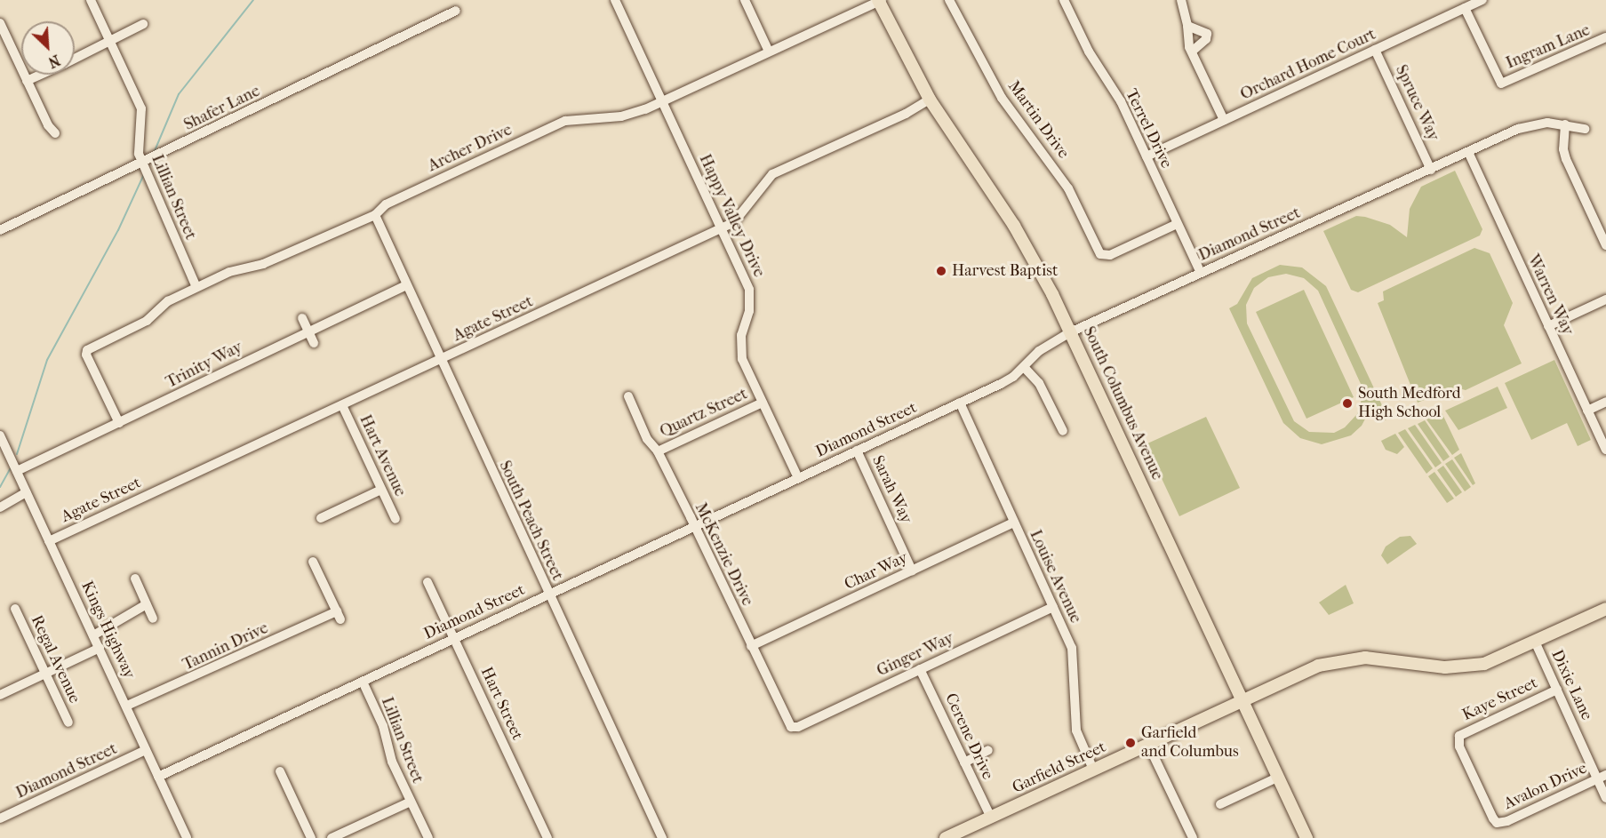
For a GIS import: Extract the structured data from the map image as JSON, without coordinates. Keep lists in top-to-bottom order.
{
  "streets": {
    "main road": ["South Columbus Avenue", "Garfield Street"],
    "street": [
      "Ingram Lane",
      "Orchard Home Court",
      "Spruce Way",
      "Shafer Lane",
      "Martin Drive",
      "Terrel Drive",
      "Archer Drive",
      "Lillian Street",
      "Happy Valley Drive",
      "Diamond Street",
      "Warren Way",
      "Agate Street",
      "Trinity Way",
      "Quartz Street",
      "Hart Avenue",
      "Sarah Way",
      "South Peach Street",
      "McKenzie Drive",
      "Char Way",
      "Louise Avenue",
      "Kings Highway",
      "Tannin Drive",
      "Ginger Way",
      "Regal Avenue",
      "Dixie Lane",
      "Kaye Street",
      "Hart Street",
      "Cerene Drive",
      "Avalon Drive"
    ]
  },
  "crossings": [
    ["Ingram Lane", "Orchard Home Court"],
    ["Orchard Home Court", "Spruce Way"],
    ["Orchard Home Court", "Terrel Drive"],
    ["Spruce Way", "Diamond Street"],
    ["Shafer Lane", "Lillian Street"],
    ["Martin Drive", "Terrel Drive"],
    ["Terrel Drive", "Diamond Street"],
    ["Archer Drive", "Lillian Street"],
    ["Archer Drive", "Happy Valley Drive"],
    ["Archer Drive", "Trinity Way"],
    ["Archer Drive", "South Columbus Avenue"],
    ["Archer Drive", "South Peach Street"],
    ["Lillian Street", "Diamond Street"],
    ["Happy Valley Drive", "Diamond Street"],
    ["Happy Valley Drive", "Agate Street"],
    ["Happy Valley Drive", "Quartz Street"],
    ["Diamond Street", "Warren Way"],
    ["Diamond Street", "South Columbus Avenue"],
    ["Diamond Street", "Sarah Way"],
    ["Diamond Street", "South Peach Street"],
    ["Diamond Street", "McKenzie Drive"],
    ["Diamond Street", "Louise Avenue"],
    ["Diamond Street", "Kings Highway"],
    ["Diamond Street", "Hart Street"],
    ["Agate Street", "South Columbus Avenue"],
    ["Agate Street", "Hart Avenue"],
    ["Agate Street", "South Peach Street"],
    ["Agate Street", "Kings Highway"],
    ["Trinity Way", "South Peach Street"],
    ["Trinity Way", "Kings Highway"],
    ["South Columbus Avenue", "Garfield Street"],
    ["Quartz Street", "McKenzie Drive"],
    ["Sarah Way", "Char Way"],
    ["McKenzie Drive", "Char Way"],
    ["McKenzie Drive", "Ginger Way"],
    ["Char Way", "Louise Avenue"],
    ["Louise Avenue", "Ginger Way"],
    ["Louise Avenue", "Garfield Street"],
    ["Kings Highway", "Tannin Drive"],
    ["Ginger Way", "Cerene Drive"],
    ["Dixie Lane", "Kaye Street"],
    ["Dixie Lane", "Garfield Street"],
    ["Dixie Lane", "Avalon Drive"],
    ["Kaye Street", "Avalon Drive"],
    ["Cerene Drive", "Garfield Street"]
  ],
  "places": ["Harvest Baptist", "South Medford High School", "Garfield and Columbus"],
  "north": "bottom right"
}
